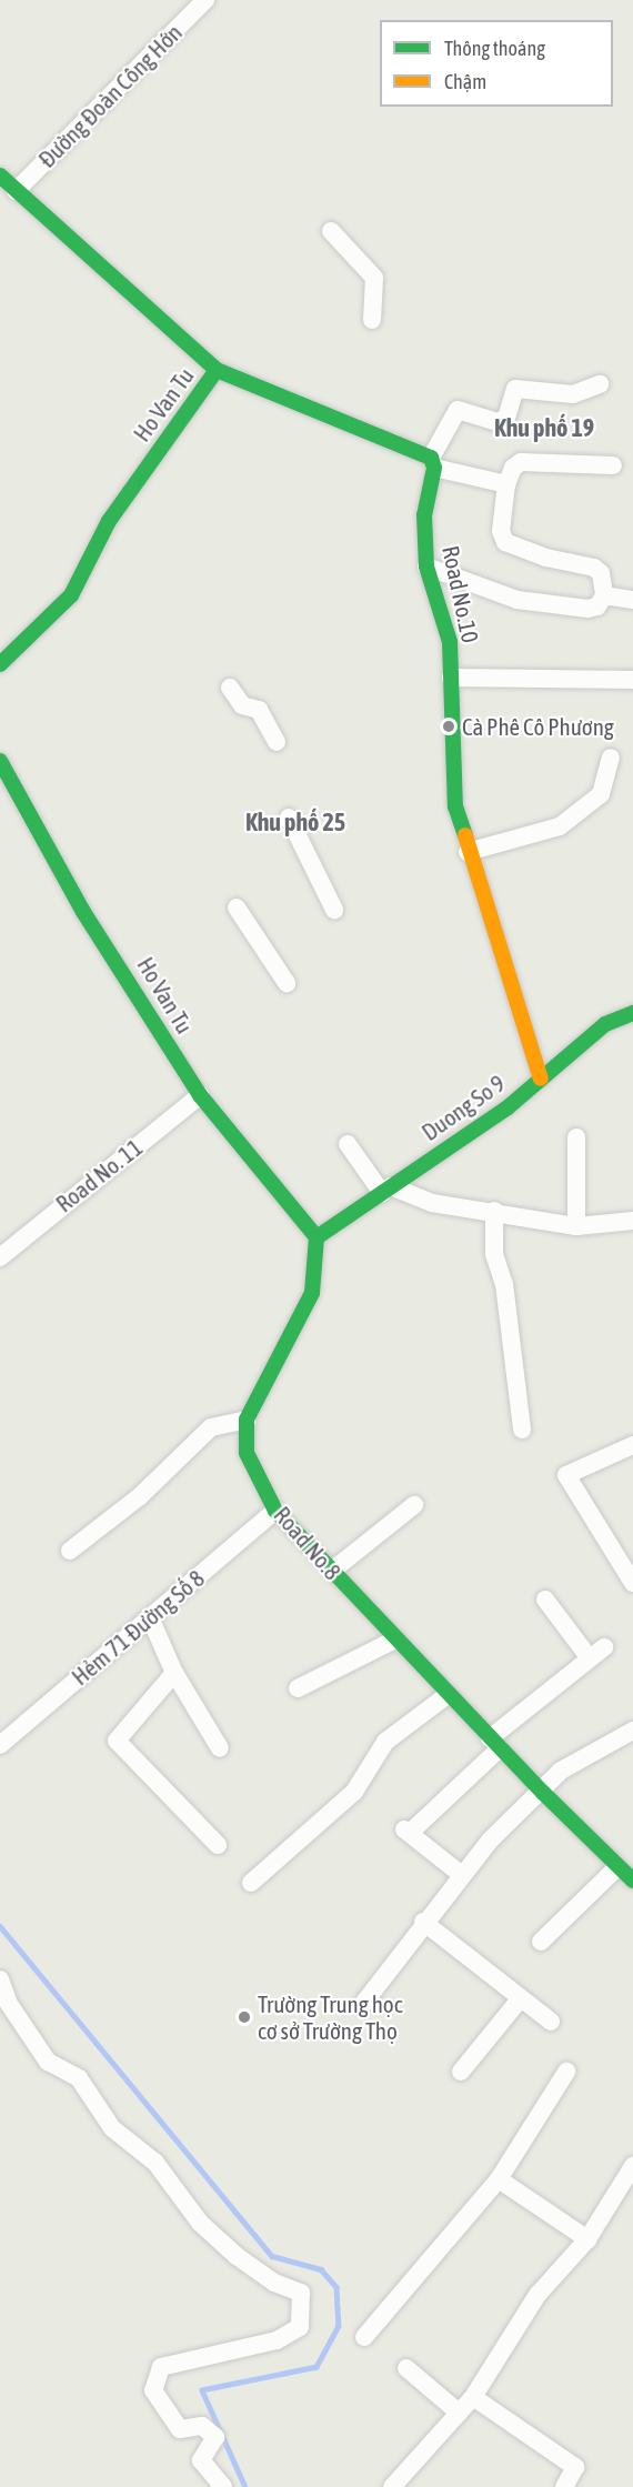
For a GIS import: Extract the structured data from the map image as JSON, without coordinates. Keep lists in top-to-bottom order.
{
  "streets": {
    "street": [
      "Đường Đoàn Công Hớn",
      "Ho Van Tu",
      "Road No.10",
      "Duong So 9",
      "Road No. 11",
      "Road No.8",
      "Hẻm 71 Đường Số 8"
    ]
  },
  "crossings": [
    ["Đường Đoàn Công Hớn", "Ho Van Tu"],
    ["Ho Van Tu", "Duong So 9"],
    ["Ho Van Tu", "Road No. 11"],
    ["Ho Van Tu", "Road No.8"],
    ["Road No.10", "Duong So 9"],
    ["Duong So 9", "Road No.8"],
    ["Road No.8", "Hẻm 71 Đường Số 8"]
  ],
  "districts": ["Khu phố 19", "Khu phố 25"],
  "places": ["Cà Phê Cô Phương", "Trường Trung học cơ sở Trường Thọ"],
  "legend": ["Thông thoáng", "Chậm"]
}
